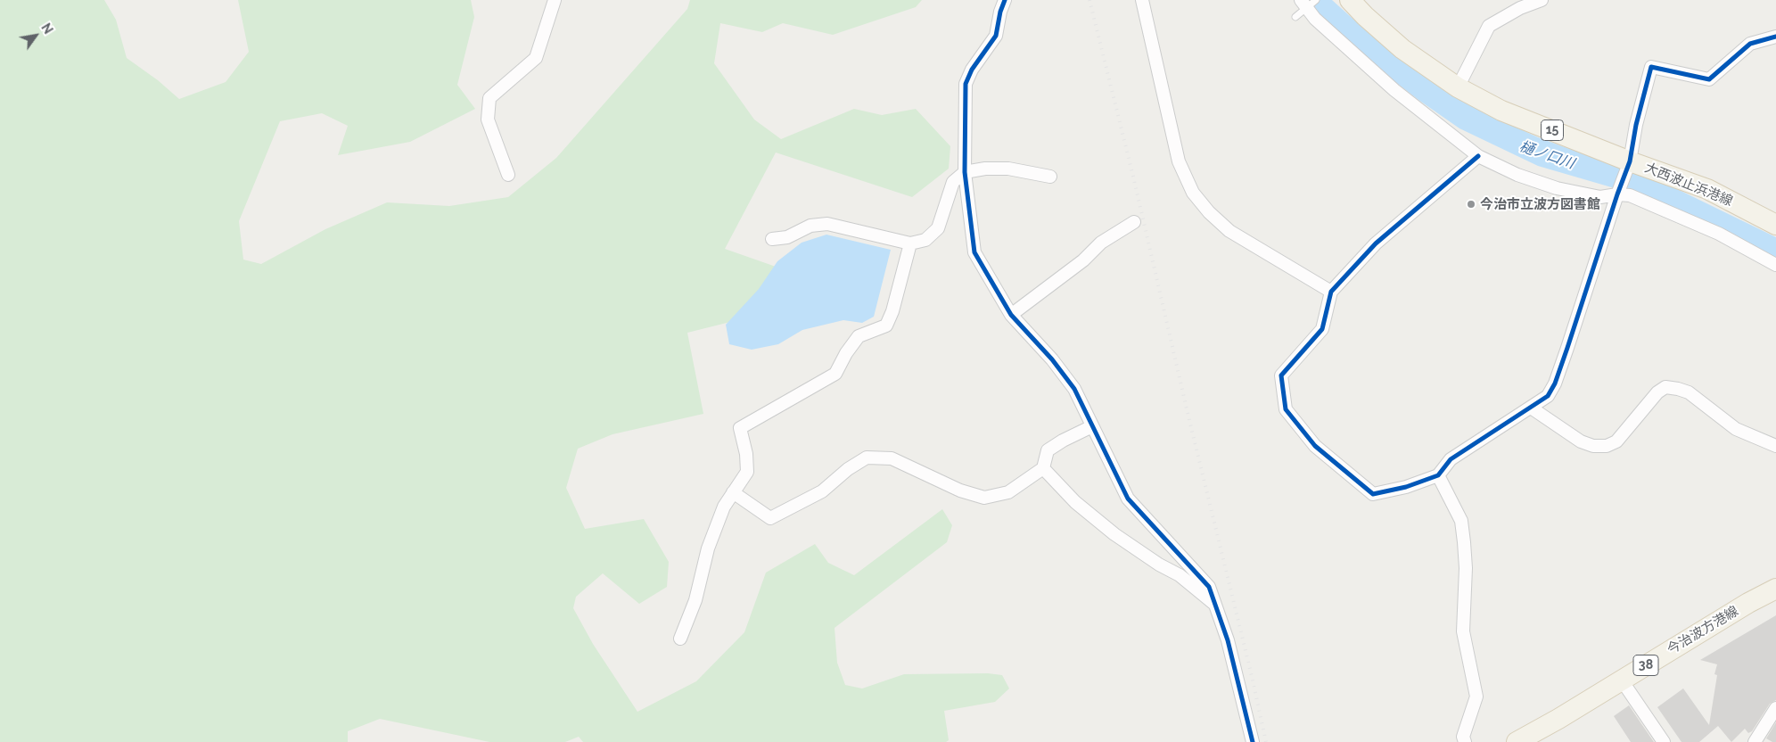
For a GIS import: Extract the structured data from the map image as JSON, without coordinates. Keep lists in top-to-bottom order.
{
  "streets": {
    "main road": [
      "15",
      "大西波止浜港線",
      "今治波方港線",
      "38"
    ]
  },
  "water": ["樋ノ口川"],
  "places": ["今治市立波方図書館"],
  "north": "top right"
}
